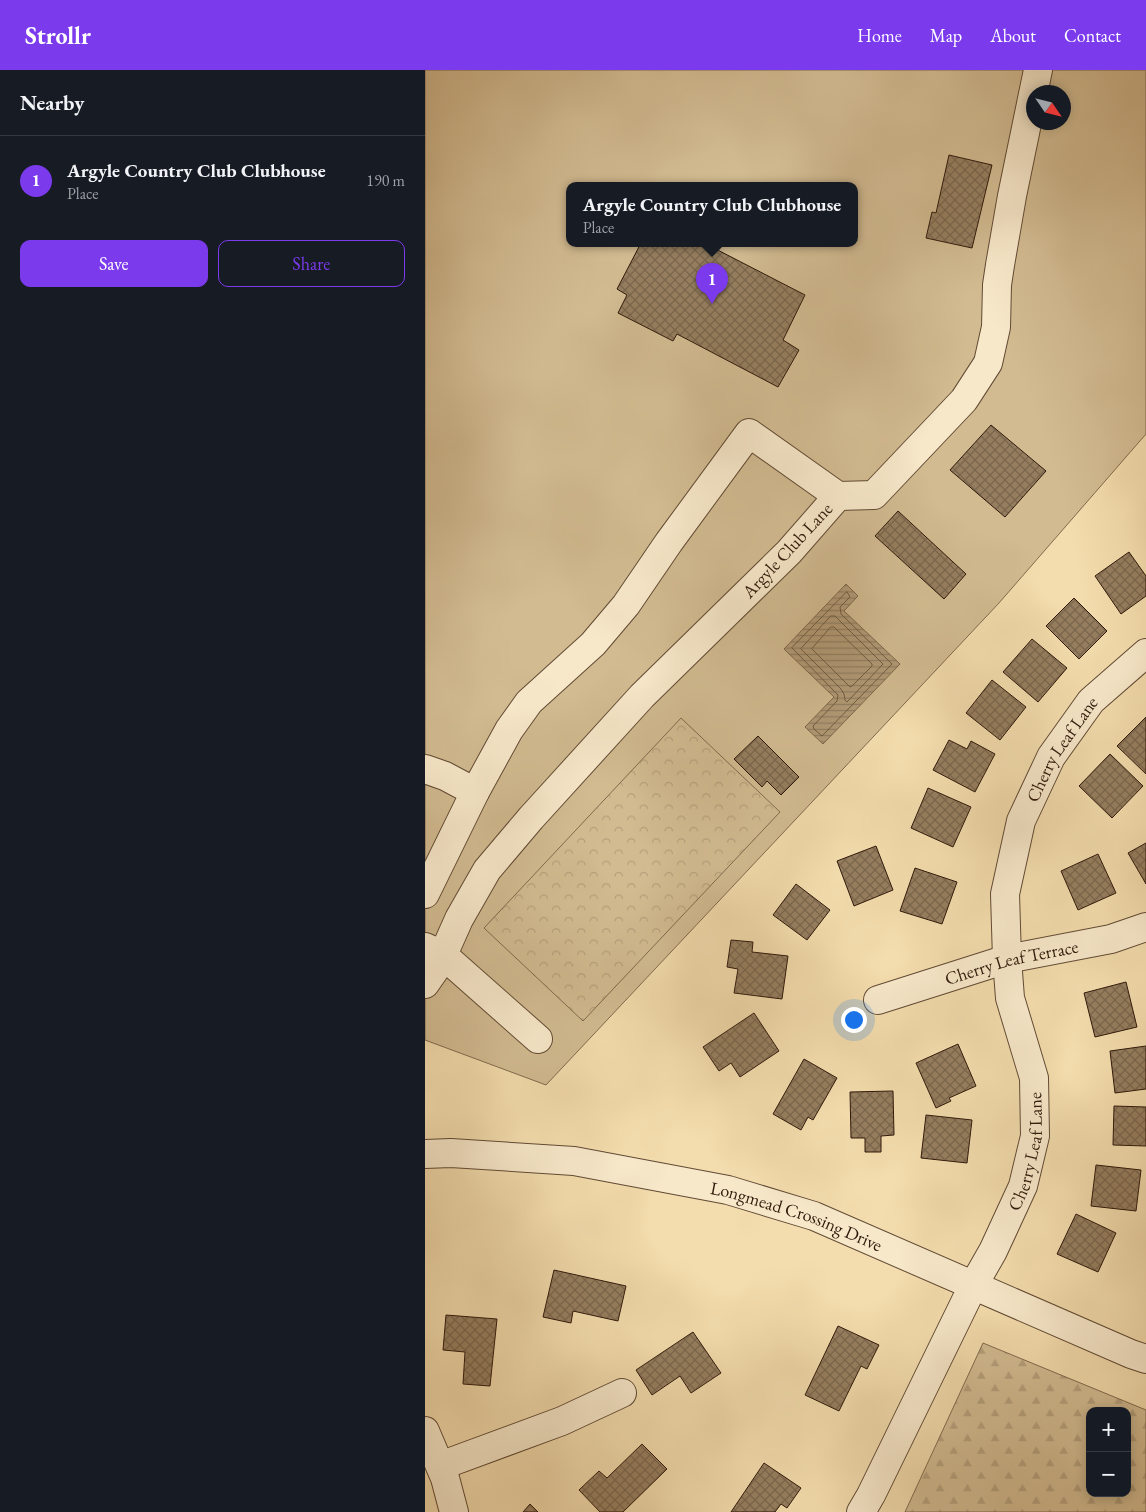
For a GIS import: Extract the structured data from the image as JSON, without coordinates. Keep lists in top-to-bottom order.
{
  "streets": {
    "street": [
      "Argyle Club Lane",
      "Cherry Leaf Lane",
      "Cherry Leaf Terrace",
      "Longmead Crossing Drive"
    ]
  },
  "crossings": [
    ["Cherry Leaf Lane", "Cherry Leaf Terrace"],
    ["Cherry Leaf Lane", "Longmead Crossing Drive"]
  ],
  "north": "bottom right",
  "page": {
    "header": "Strollr",
    "nav": [
      "Home",
      "Map",
      "About",
      "Contact"
    ],
    "heading": "Nearby",
    "list": [
      {
        "mark": "1",
        "name": "Argyle Country Club Clubhouse",
        "note": "Place",
        "value": "190 m"
      }
    ],
    "popup": ["Argyle Country Club Clubhouse", "Place"],
    "buttons": ["Save", "Share"],
    "pins": "1",
    "map_buttons": ["+", "−"]
  }
}
